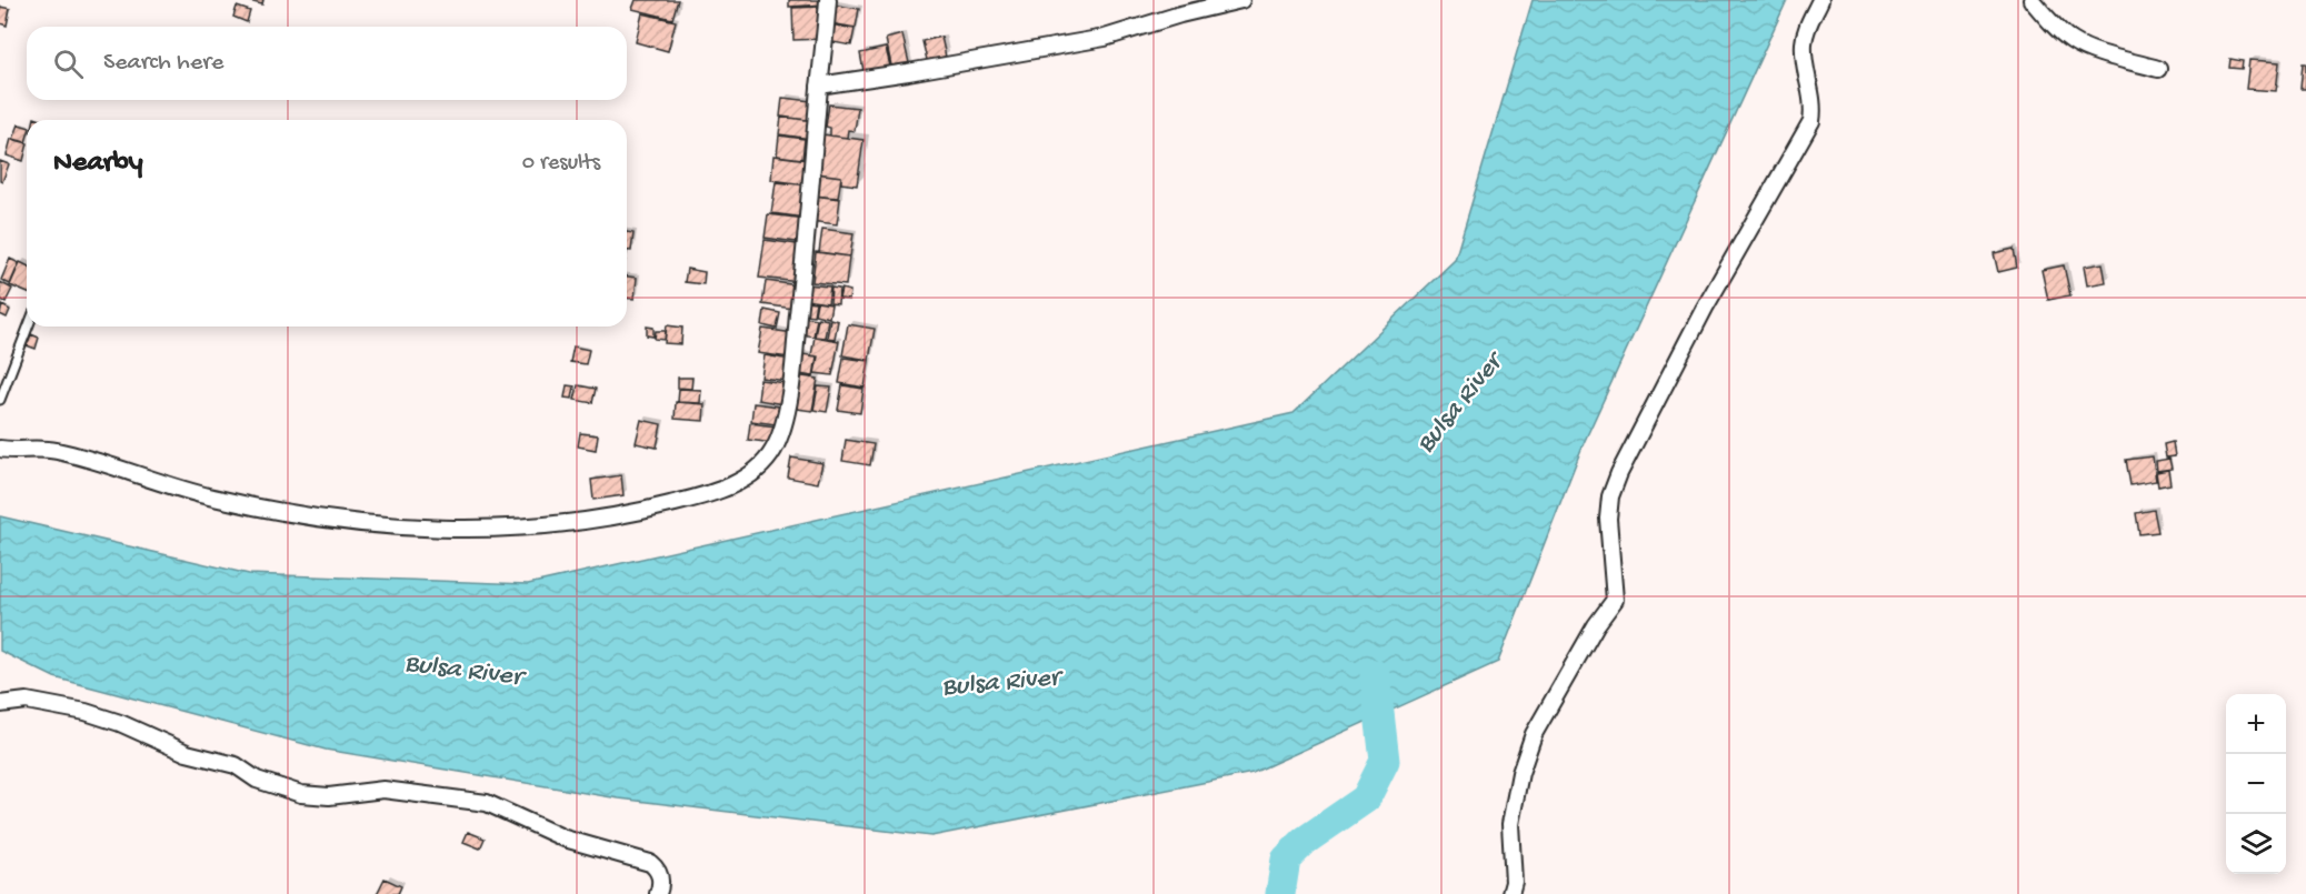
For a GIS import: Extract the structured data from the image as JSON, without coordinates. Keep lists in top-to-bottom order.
{
  "water": ["Bulsa River"],
  "page": {
    "search": "Search here",
    "heading": ["Nearby", "0 results"],
    "map_buttons": ["+", "−"]
  }
}
